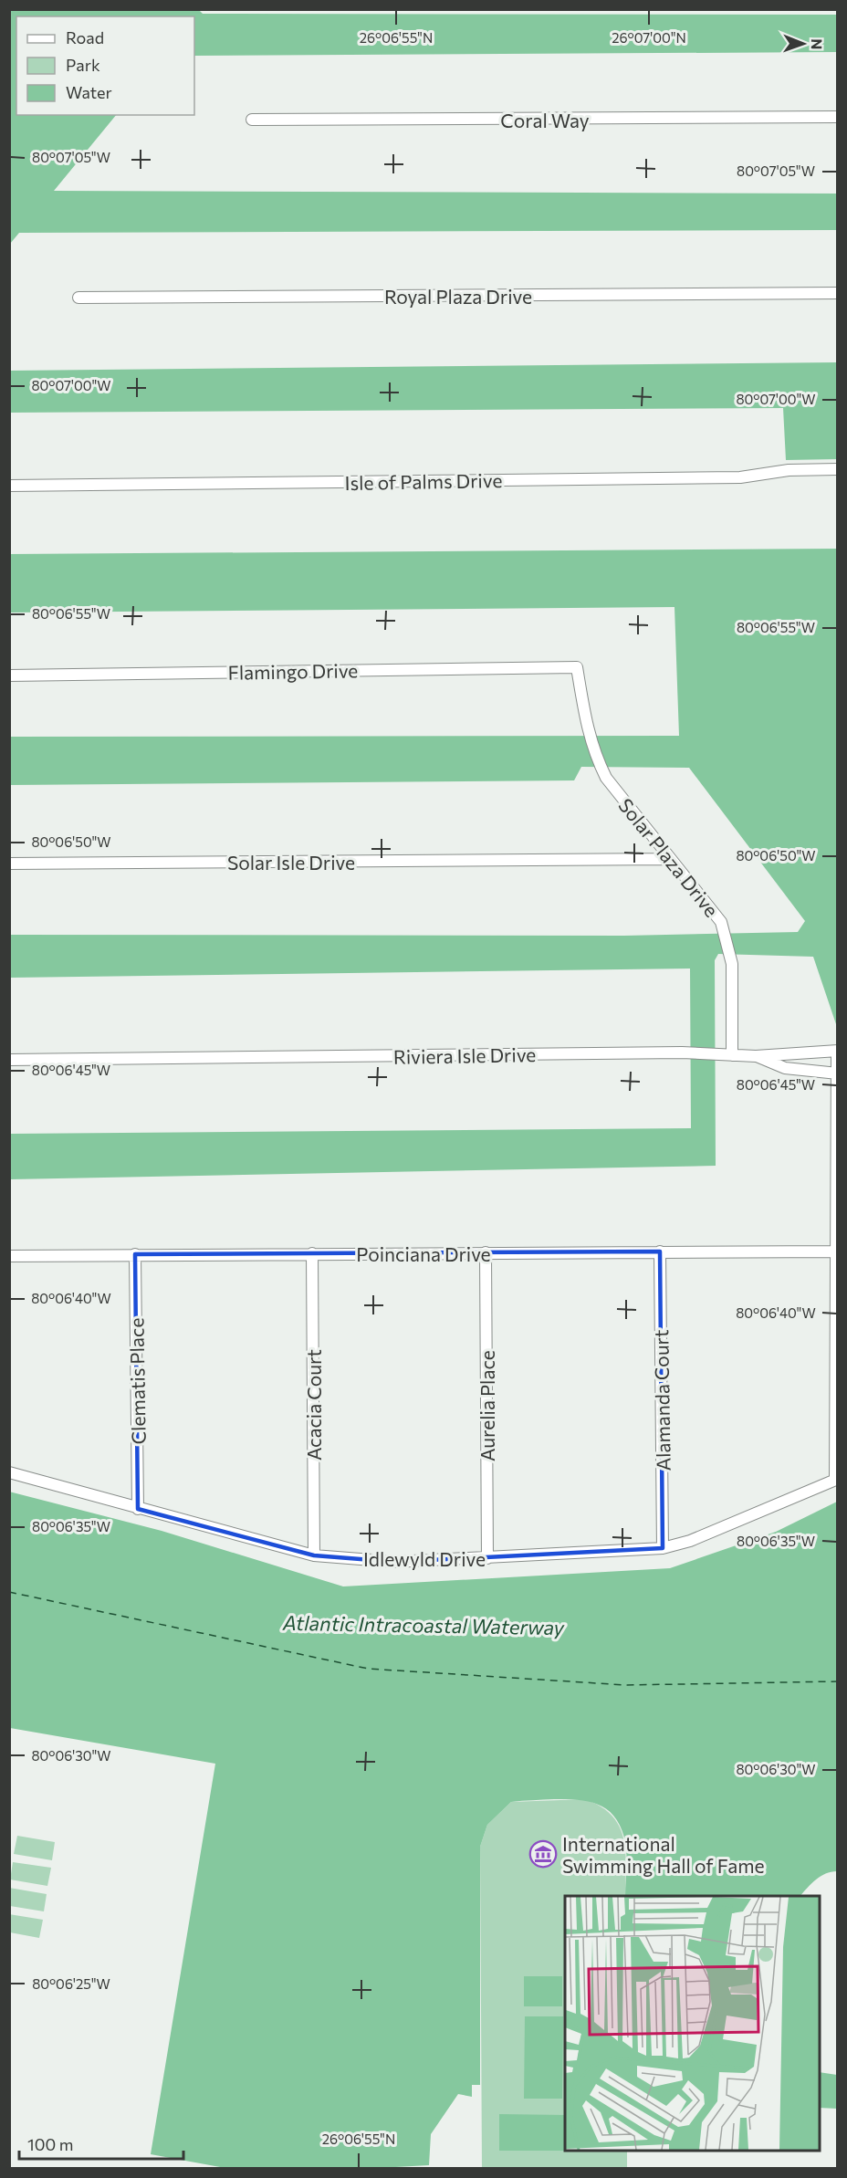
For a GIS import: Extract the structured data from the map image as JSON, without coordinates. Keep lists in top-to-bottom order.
{
  "streets": {
    "street": [
      "Coral Way",
      "Royal Plaza Drive",
      "Isle of Palms Drive",
      "Flamingo Drive",
      "Solar Plaza Drive",
      "Solar Isle Drive",
      "Riviera Isle Drive",
      "Poinciana Drive",
      "Clematis Place",
      "Alamanda Court",
      "Acacia Court",
      "Aurelia Place",
      "Idlewyld Drive"
    ]
  },
  "crossings": [
    ["Flamingo Drive", "Solar Plaza Drive"],
    ["Solar Plaza Drive", "Solar Isle Drive"],
    ["Solar Plaza Drive", "Riviera Isle Drive"],
    ["Poinciana Drive", "Clematis Place"],
    ["Poinciana Drive", "Alamanda Court"],
    ["Poinciana Drive", "Acacia Court"],
    ["Poinciana Drive", "Aurelia Place"],
    ["Clematis Place", "Idlewyld Drive"],
    ["Alamanda Court", "Idlewyld Drive"],
    ["Acacia Court", "Idlewyld Drive"],
    ["Aurelia Place", "Idlewyld Drive"]
  ],
  "water": ["Atlantic Intracoastal Waterway"],
  "places": {
    "museum": ["International Swimming Hall of Fame"]
  },
  "legend": ["Road", "Park", "Water"],
  "scale_bar": "100 m",
  "north": "right",
  "coordinates": [
    "26°06'55\"N",
    "26°07'00\"N",
    "80°07'05\"W",
    "80°07'00\"W",
    "80°06'55\"W",
    "80°06'50\"W",
    "80°06'45\"W",
    "80°06'40\"W",
    "80°06'35\"W",
    "80°06'30\"W",
    "80°06'25\"W"
  ]
}
